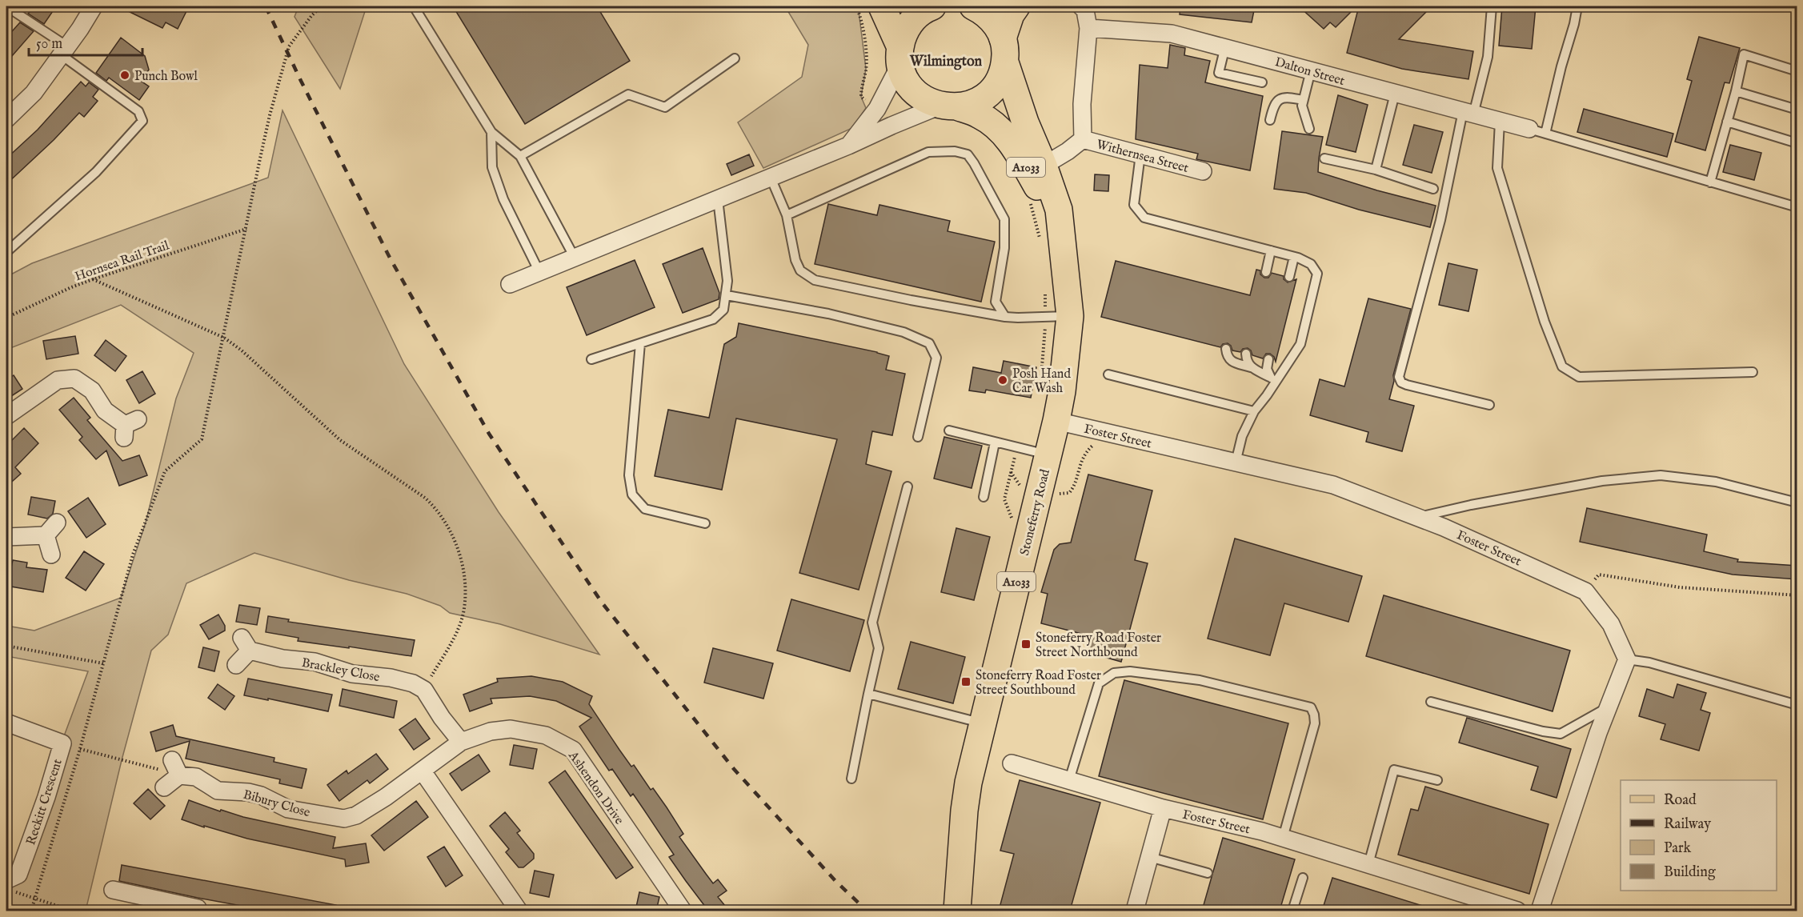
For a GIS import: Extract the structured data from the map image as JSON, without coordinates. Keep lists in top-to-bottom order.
{
  "streets": {
    "main road": ["A1033", "Stoneferry Road"],
    "street": [
      "Dalton Street",
      "Withernsea Street",
      "Foster Street",
      "Brackley Close",
      "Ashendon Drive",
      "Reckitt Crescent",
      "Bibury Close"
    ],
    "path": ["Hornsea Rail Trail"]
  },
  "crossings": [
    ["Foster Street", "Stoneferry Road"],
    ["Ashendon Drive", "Bibury Close"]
  ],
  "districts": ["Wilmington"],
  "places": {
    "other": ["Punch Bowl", "Posh Hand Car Wash"],
    "transit": ["Stoneferry Road Foster Street Northbound", "Stoneferry Road Foster Street Southbound"]
  },
  "legend": [
    "Road",
    "Railway",
    "Park",
    "Building"
  ],
  "scale_bar": "50 m"
}
